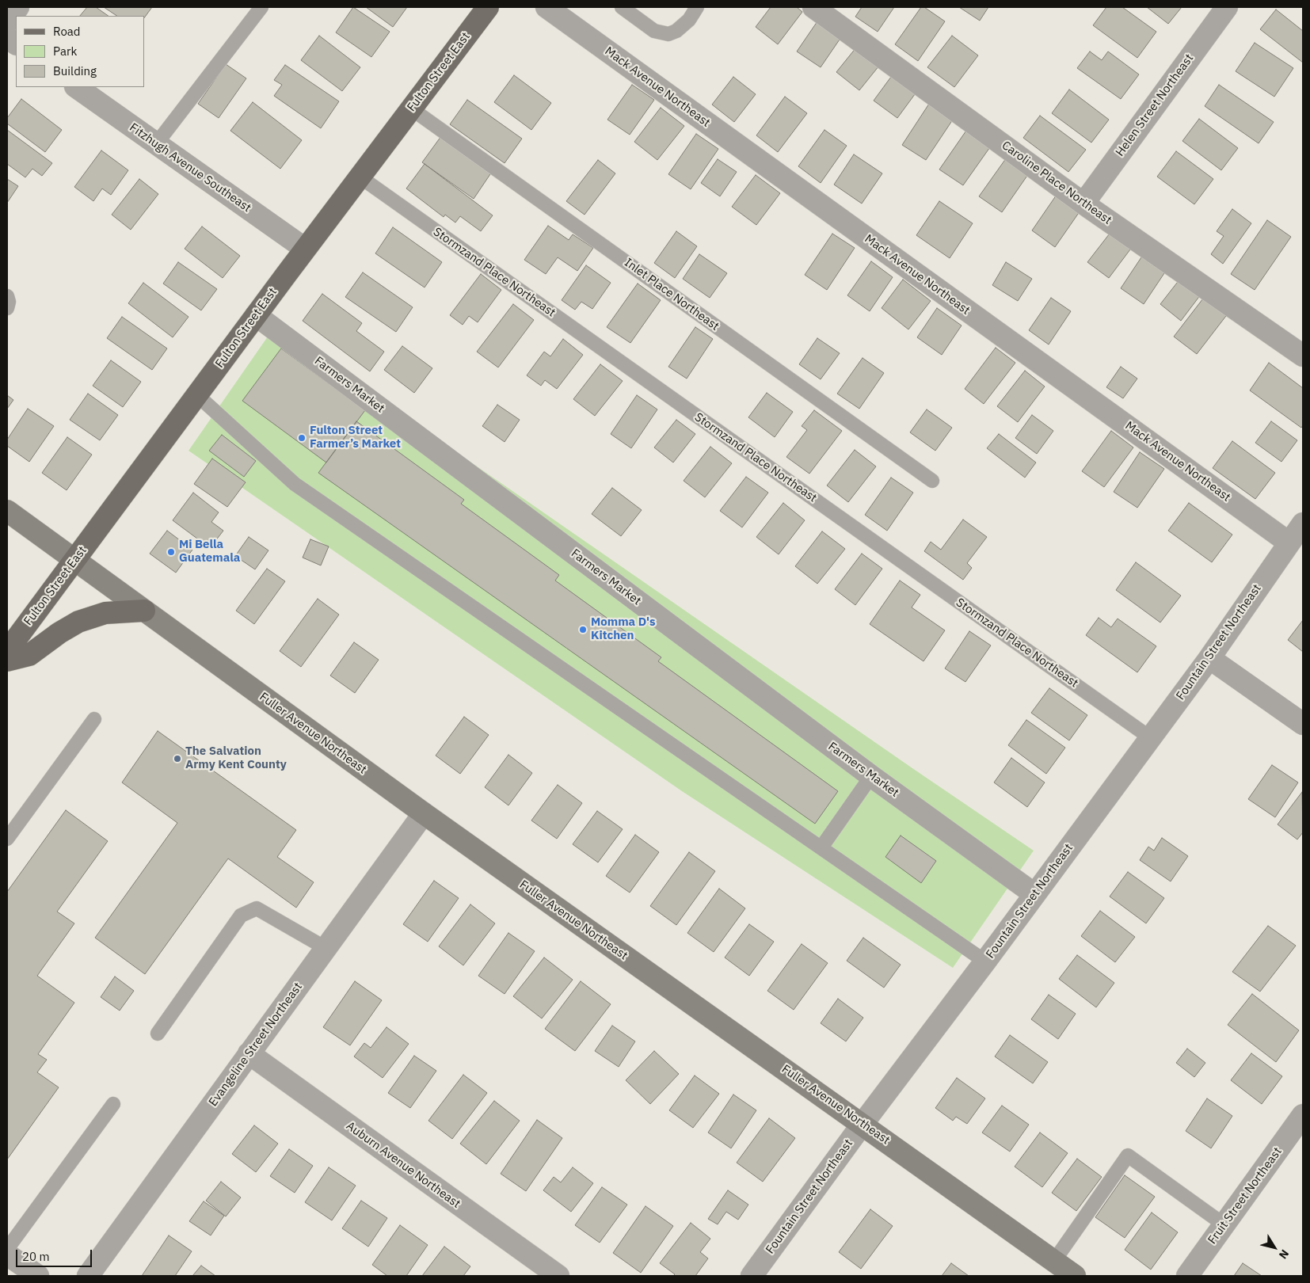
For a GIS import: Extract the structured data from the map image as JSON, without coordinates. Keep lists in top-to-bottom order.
{
  "streets": {
    "main road": ["Fulton Street East", "Fuller Avenue Northeast"],
    "street": [
      "Mack Avenue Northeast",
      "Helen Street Northeast",
      "Fitzhugh Avenue Southeast",
      "Caroline Place Northeast",
      "Farmers Market",
      "Fountain Street Northeast",
      "Evangeline Street Northeast",
      "Auburn Avenue Northeast",
      "Fruit Street Northeast"
    ],
    "lane": ["Stormzand Place Northeast", "Inlet Place Northeast"]
  },
  "crossings": [
    ["Fulton Street East", "Fitzhugh Avenue Southeast"],
    ["Fulton Street East", "Stormzand Place Northeast"],
    ["Fulton Street East", "Inlet Place Northeast"],
    ["Fulton Street East", "Farmers Market"],
    ["Fulton Street East", "Fuller Avenue Northeast"],
    ["Mack Avenue Northeast", "Fountain Street Northeast"],
    ["Helen Street Northeast", "Caroline Place Northeast"],
    ["Stormzand Place Northeast", "Fountain Street Northeast"],
    ["Farmers Market", "Fountain Street Northeast"],
    ["Fountain Street Northeast", "Fuller Avenue Northeast"],
    ["Fuller Avenue Northeast", "Evangeline Street Northeast"],
    ["Evangeline Street Northeast", "Auburn Avenue Northeast"]
  ],
  "places": [
    "Fulton Street Farmer’s Market",
    "Mi Bella Guatemala",
    "Momma D's Kitchen",
    "The Salvation Army Kent County"
  ],
  "legend": ["Road", "Park", "Building"],
  "scale_bar": "20 m",
  "north": "bottom right"
}
